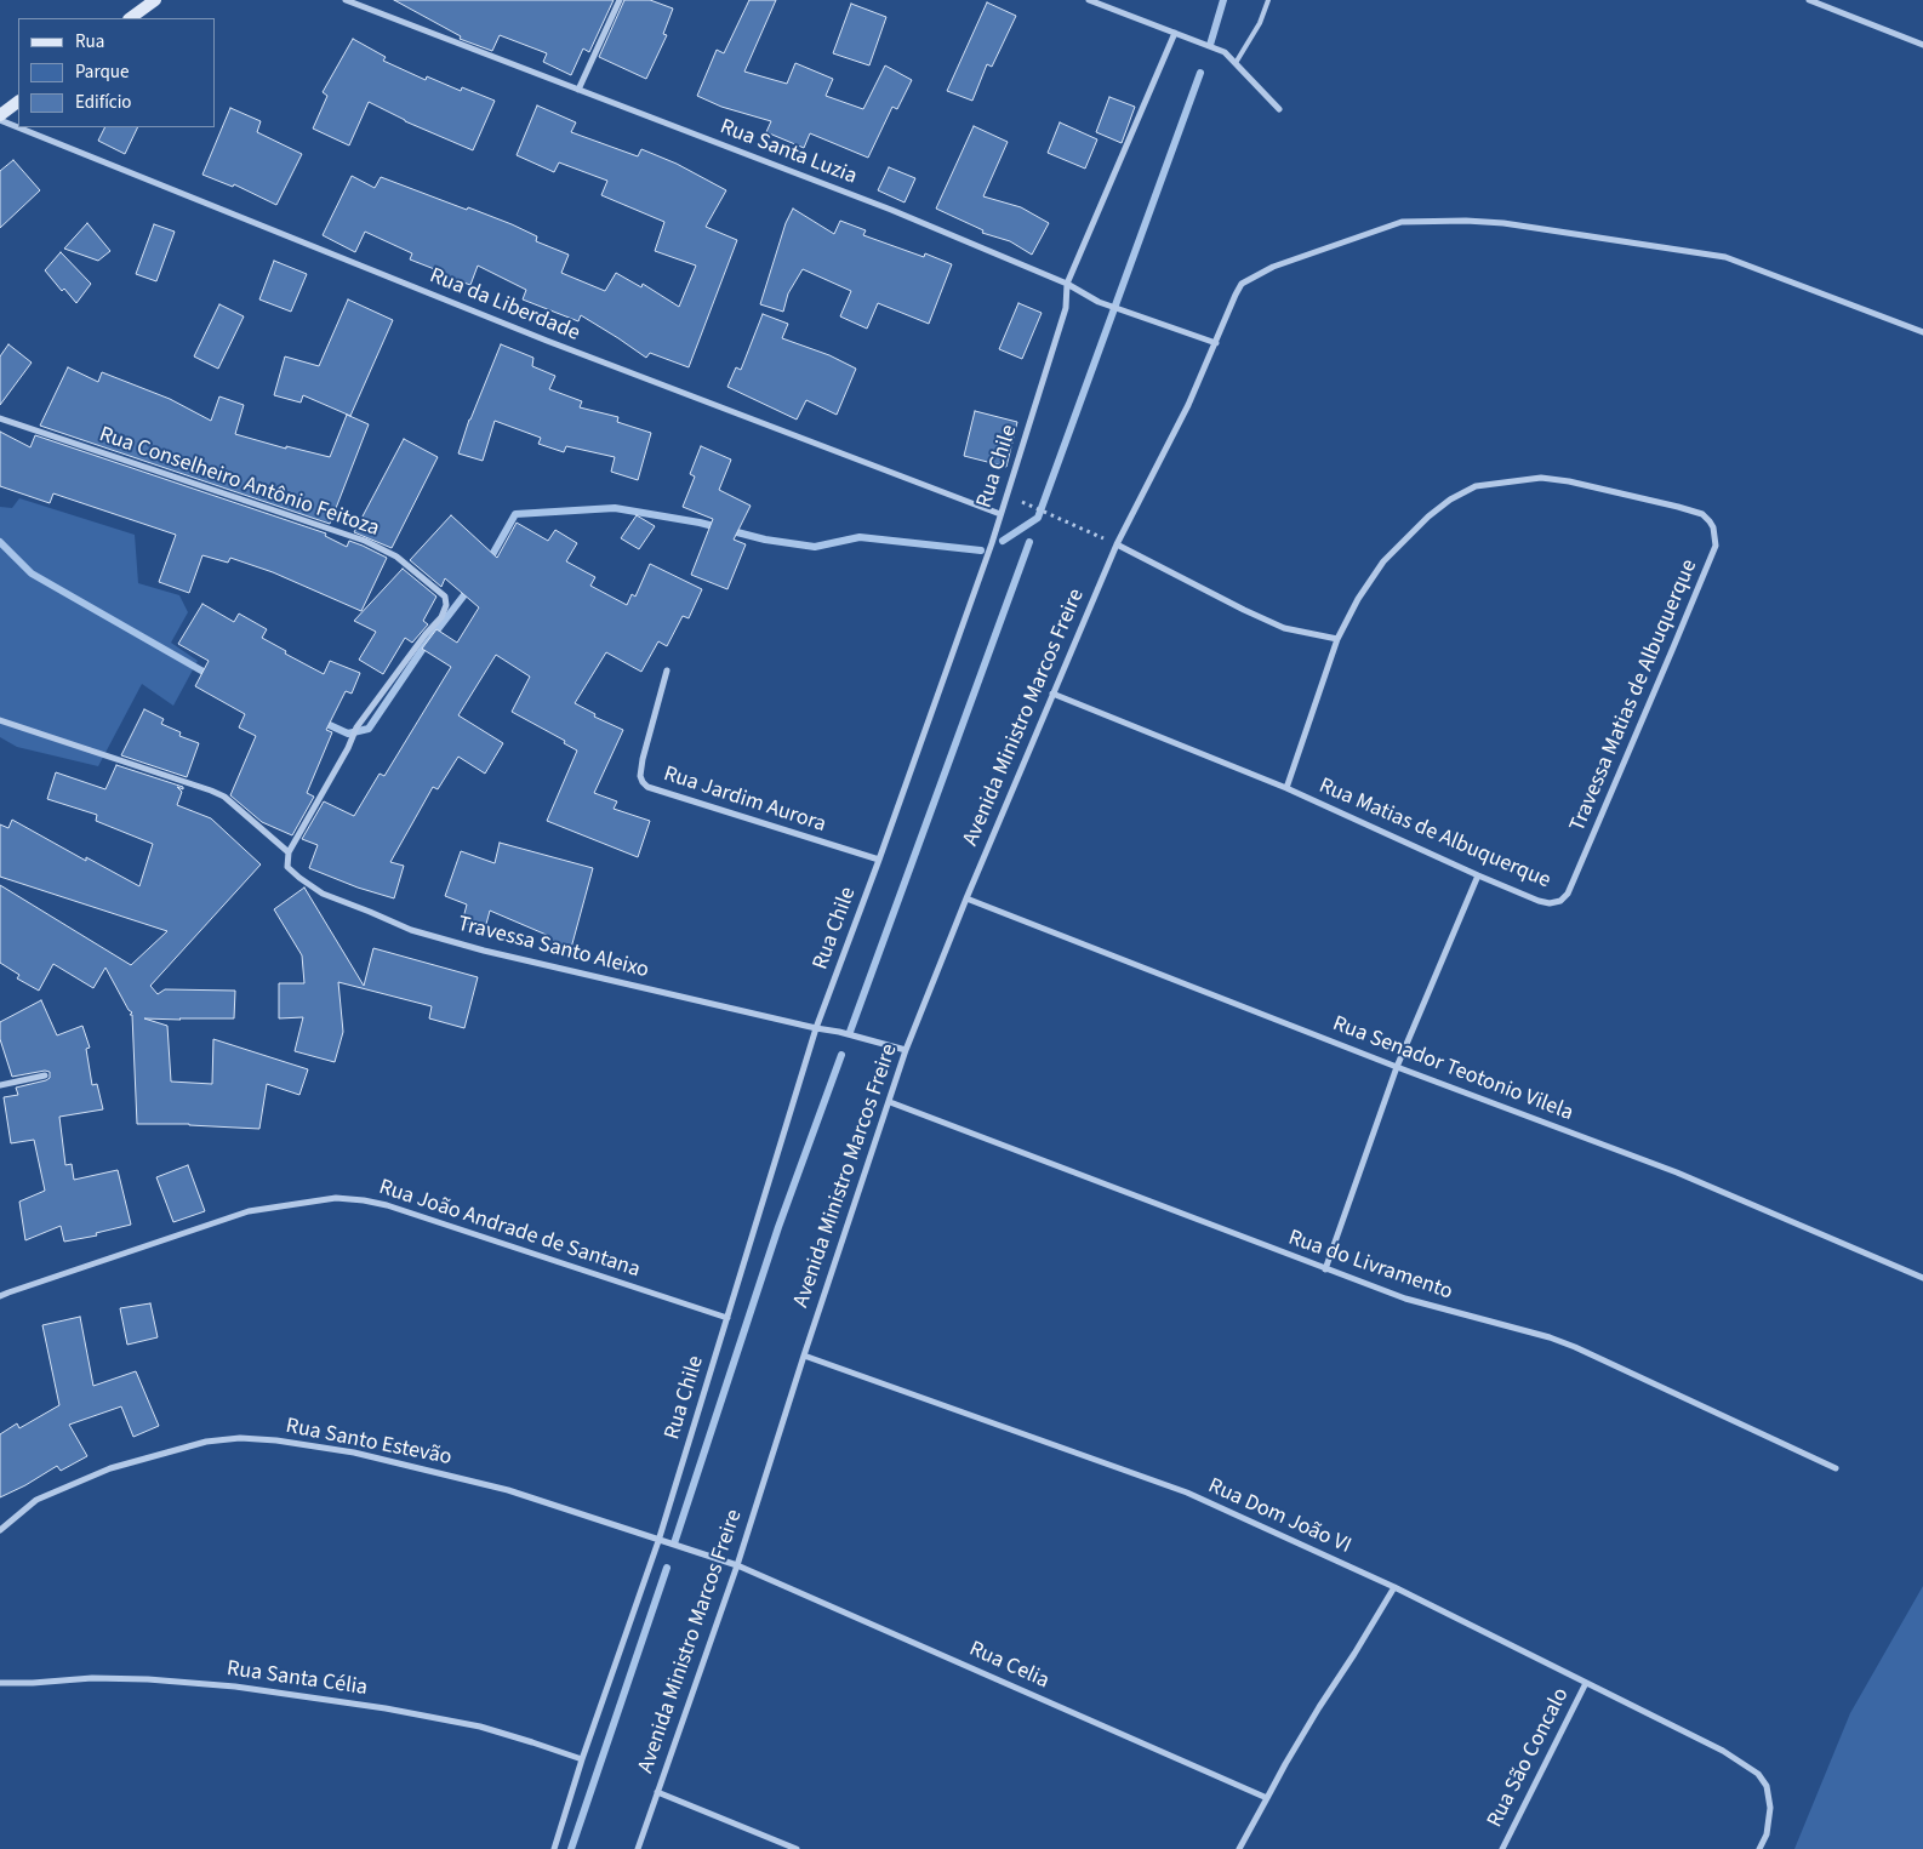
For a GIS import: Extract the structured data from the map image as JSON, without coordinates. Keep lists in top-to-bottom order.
{
  "streets": {
    "street": [
      "Rua Santa Luzia",
      "Rua da Liberdade",
      "Rua Chile",
      "Rua Conselheiro Antônio Feitoza",
      "Travessa Matias de Albuquerque",
      "Avenida Ministro Marcos Freire",
      "Rua Jardim Aurora",
      "Rua Matias de Albuquerque",
      "Travessa Santo Aleixo",
      "Rua Senador Teotonio Vilela",
      "Rua João Andrade de Santana",
      "Rua do Livramento",
      "Rua Santo Estevão",
      "Rua Dom João VI",
      "Rua Celia",
      "Rua Santa Célia",
      "Rua São Concalo"
    ]
  },
  "crossings": [
    ["Rua Santa Luzia", "Rua Chile"],
    ["Rua Santa Luzia", "Avenida Ministro Marcos Freire"],
    ["Rua da Liberdade", "Rua Chile"],
    ["Rua Chile", "Rua Jardim Aurora"],
    ["Rua Chile", "Travessa Santo Aleixo"],
    ["Rua Chile", "Rua João Andrade de Santana"],
    ["Rua Chile", "Rua Santo Estevão"],
    ["Rua Chile", "Rua Santa Célia"],
    ["Rua Conselheiro Antônio Feitoza", "Travessa Santo Aleixo"],
    ["Travessa Matias de Albuquerque", "Rua Matias de Albuquerque"],
    ["Avenida Ministro Marcos Freire", "Rua Matias de Albuquerque"],
    ["Avenida Ministro Marcos Freire", "Travessa Santo Aleixo"],
    ["Avenida Ministro Marcos Freire", "Rua Senador Teotonio Vilela"],
    ["Avenida Ministro Marcos Freire", "Rua do Livramento"],
    ["Avenida Ministro Marcos Freire", "Rua Santo Estevão"],
    ["Avenida Ministro Marcos Freire", "Rua Dom João VI"],
    ["Avenida Ministro Marcos Freire", "Rua Celia"],
    ["Rua Santo Estevão", "Rua Celia"],
    ["Rua Dom João VI", "Rua São Concalo"]
  ],
  "legend": ["Rua", "Parque", "Edifício"]
}
